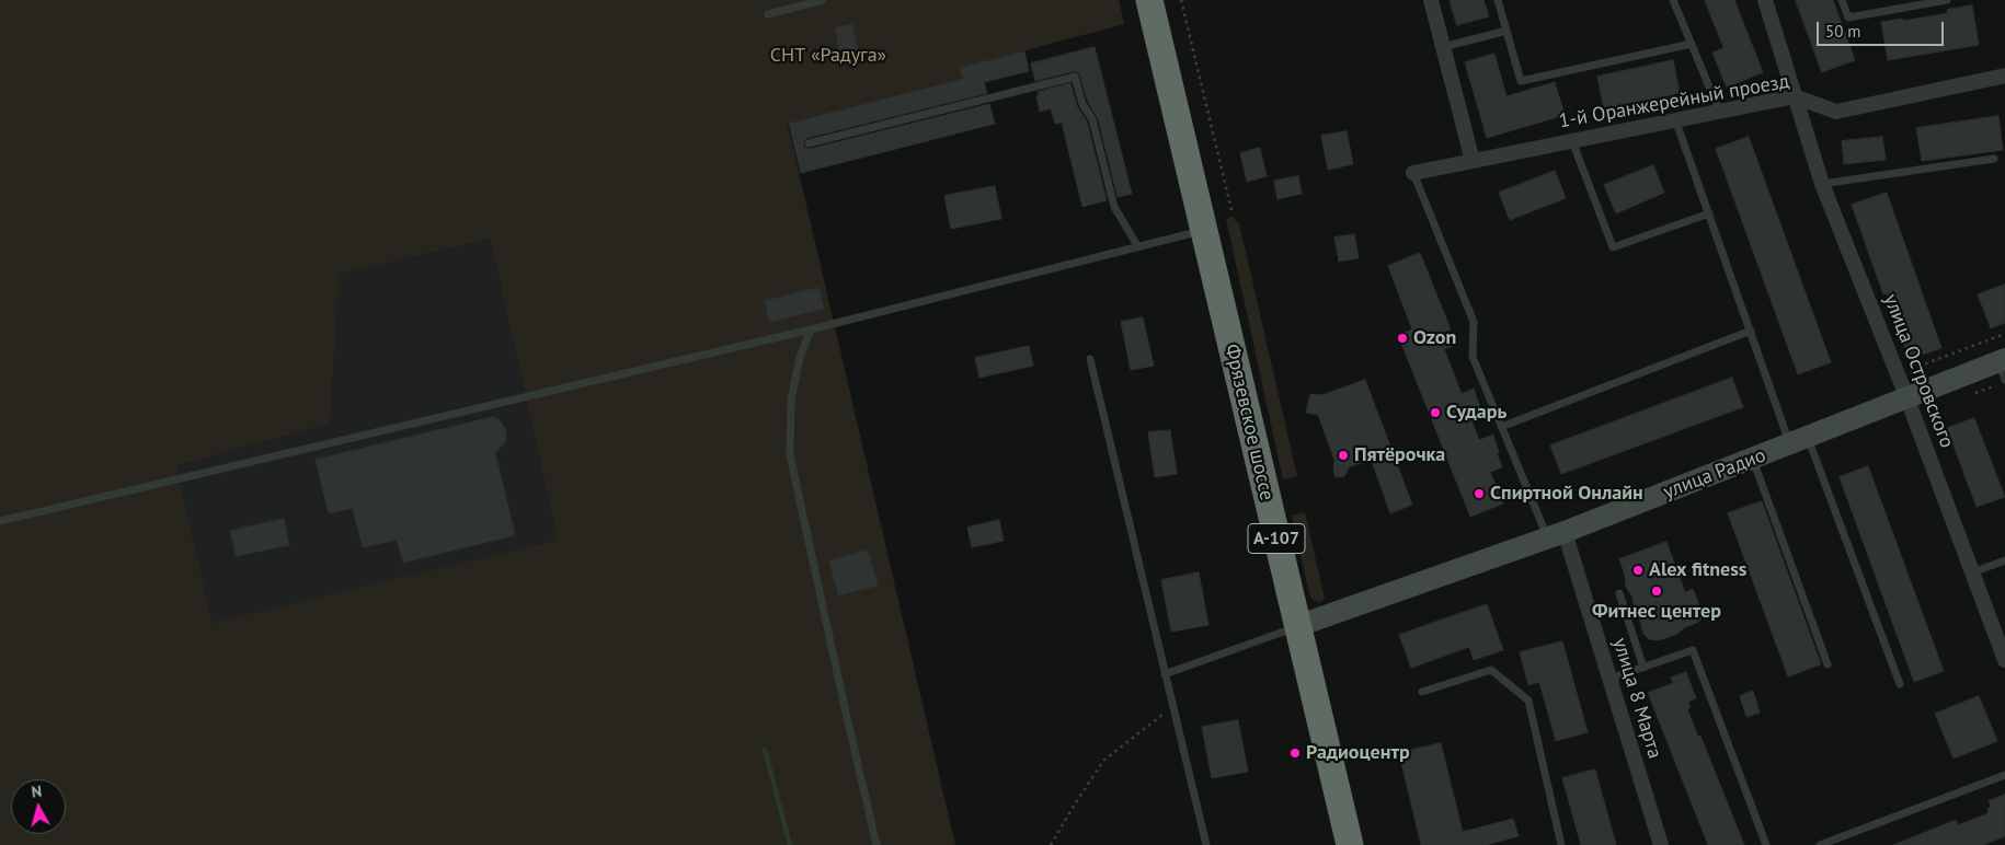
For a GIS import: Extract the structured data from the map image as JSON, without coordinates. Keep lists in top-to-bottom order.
{
  "streets": {
    "highway": ["Фрязевское шоссе", "А-107"],
    "main road": ["улица Радио"],
    "street": ["1-й Оранжерейный проезд", "улица Островского", "улица 8 Марта"]
  },
  "crossings": [
    ["1-й Оранжерейный проезд", "улица Островского"],
    ["улица Островского", "улица Радио"],
    ["Фрязевское шоссе", "улица Радио"],
    ["улица Радио", "улица 8 Марта"]
  ],
  "parks": ["СНТ «Радуга»"],
  "places": [
    "Ozon",
    "Сударь",
    "Пятёрочка",
    "Спиртной Онлайн",
    "Alex fitness",
    "Фитнес центер",
    "Радиоцентр"
  ],
  "scale_bar": "50 m",
  "north": "top"
}
